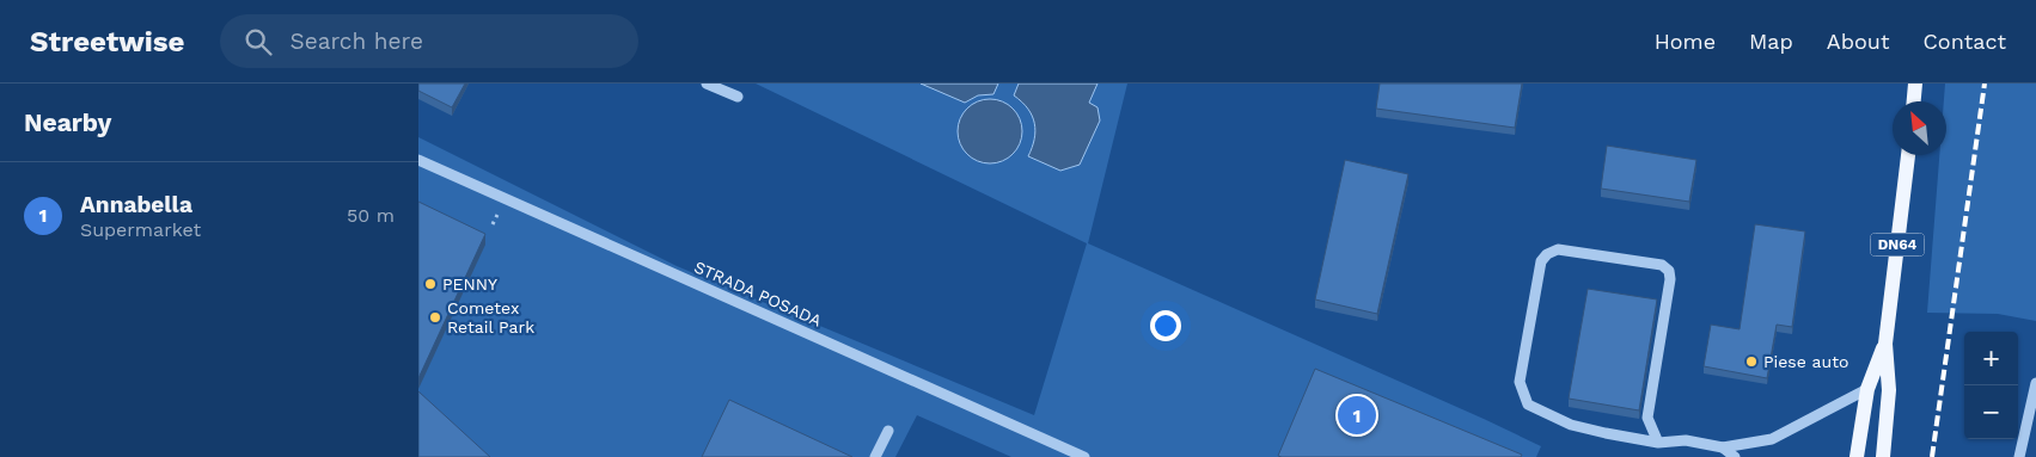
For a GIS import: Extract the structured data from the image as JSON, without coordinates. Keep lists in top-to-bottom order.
{
  "streets": {
    "main road": ["DN64"],
    "street": ["STRADA POSADA"]
  },
  "places": ["PENNY", "Cometex Retail Park", "Piese auto"],
  "north": "top left",
  "page": {
    "header": "Streetwise",
    "search": "Search here",
    "nav": [
      "Home",
      "Map",
      "About",
      "Contact"
    ],
    "heading": "Nearby",
    "list": [
      {
        "mark": "1",
        "name": "Annabella",
        "note": "Supermarket",
        "value": "50 m"
      }
    ],
    "map_buttons": ["+", "−"],
    "pins": "1"
  }
}
